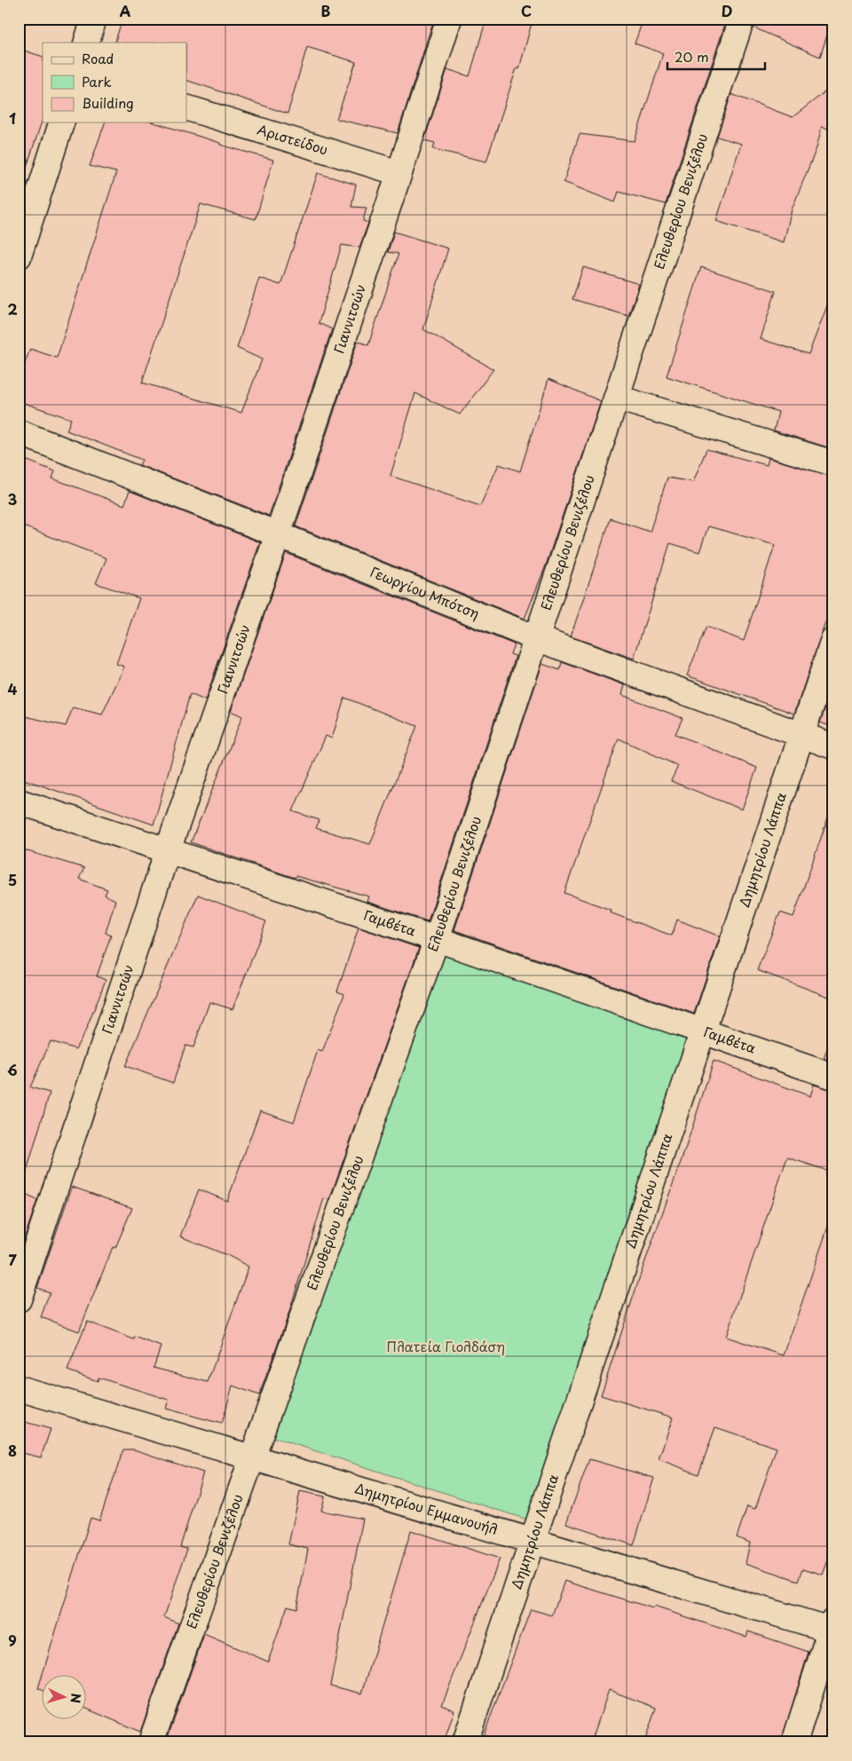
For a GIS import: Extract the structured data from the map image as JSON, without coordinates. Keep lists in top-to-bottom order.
{
  "streets": {
    "street": [
      "Αριστείδου",
      "Ελευθερίου Βενιζέλου",
      "Γιαννιτσών",
      "Γεωργίου Μπότση",
      "Δημητρίου Λάππα",
      "Γαμβέτα",
      "Δημητρίου Εμμανουήλ"
    ]
  },
  "crossings": [
    ["Αριστείδου", "Γιαννιτσών"],
    ["Ελευθερίου Βενιζέλου", "Γεωργίου Μπότση"],
    ["Ελευθερίου Βενιζέλου", "Γαμβέτα"],
    ["Ελευθερίου Βενιζέλου", "Δημητρίου Εμμανουήλ"],
    ["Γιαννιτσών", "Γεωργίου Μπότση"],
    ["Γιαννιτσών", "Γαμβέτα"],
    ["Γεωργίου Μπότση", "Δημητρίου Λάππα"],
    ["Δημητρίου Λάππα", "Γαμβέτα"],
    ["Δημητρίου Λάππα", "Δημητρίου Εμμανουήλ"]
  ],
  "parks": ["Πλατεία Γιολδάση"],
  "legend": ["Road", "Park", "Building"],
  "scale_bar": "20 m",
  "north": "right",
  "grid": {
    "columns": [
      "A",
      "B",
      "C",
      "D"
    ],
    "rows": [
      "1",
      "2",
      "3",
      "4",
      "5",
      "6",
      "7",
      "8",
      "9"
    ]
  }
}
